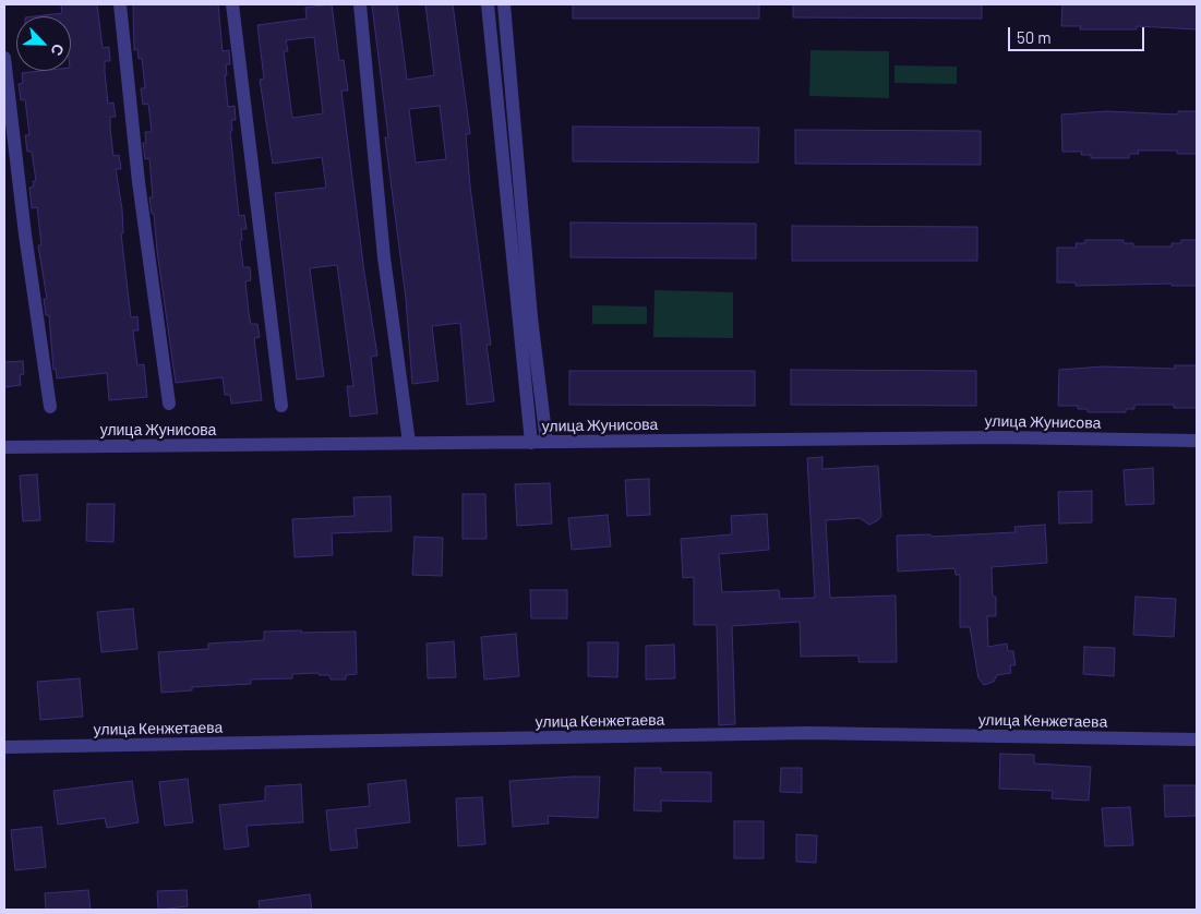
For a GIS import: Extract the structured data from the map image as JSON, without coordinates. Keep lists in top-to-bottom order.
{
  "streets": {
    "street": ["улица Жунисова", "улица Кенжетаева"]
  },
  "scale_bar": "50 m",
  "north": "bottom right"
}
